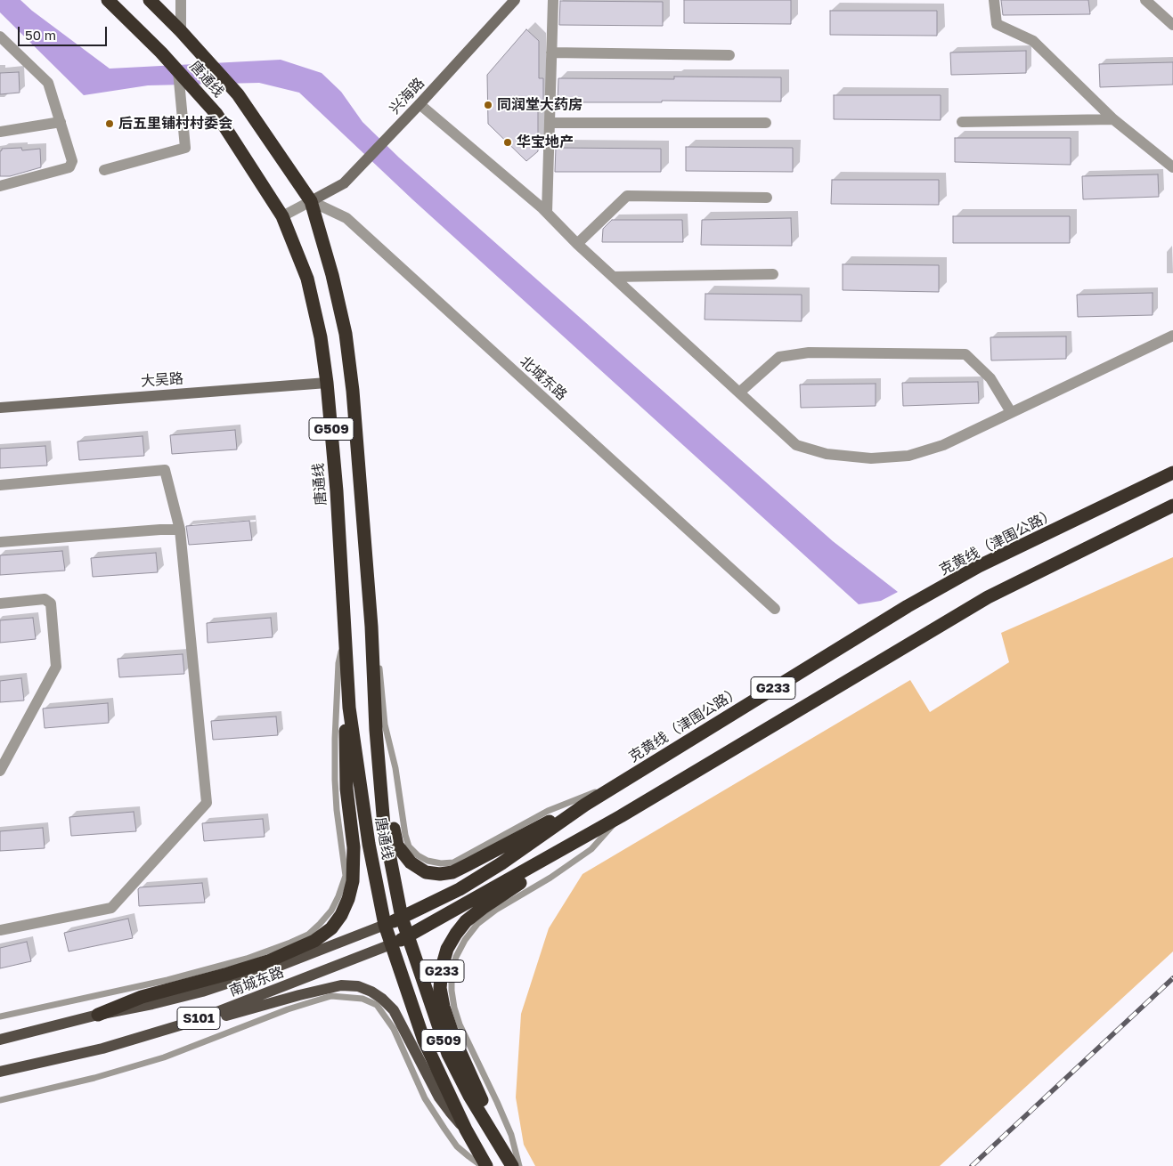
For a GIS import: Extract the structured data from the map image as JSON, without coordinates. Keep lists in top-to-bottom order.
{
  "streets": {
    "highway": [
      "唐通线",
      "G509",
      "克黄线（津围公路）",
      "G233"
    ],
    "main road": ["南城东路", "S101"],
    "street": ["兴海路", "北城东路", "大吴路"]
  },
  "crossings": [
    ["唐通线", "兴海路"],
    ["唐通线", "北城东路"],
    ["唐通线", "大吴路"],
    ["唐通线", "G509"],
    ["唐通线", "克黄线（津围公路）"],
    ["唐通线", "G233"],
    ["唐通线", "南城东路"],
    ["兴海路", "北城东路"],
    ["G509", "克黄线（津围公路）"],
    ["G509", "G233"],
    ["克黄线（津围公路）", "G233"],
    ["克黄线（津围公路）", "南城东路"],
    ["G233", "南城东路"]
  ],
  "places": ["同润堂大药房", "后五里铺村村委会", "华宝地产"],
  "scale_bar": "50 m"
}
